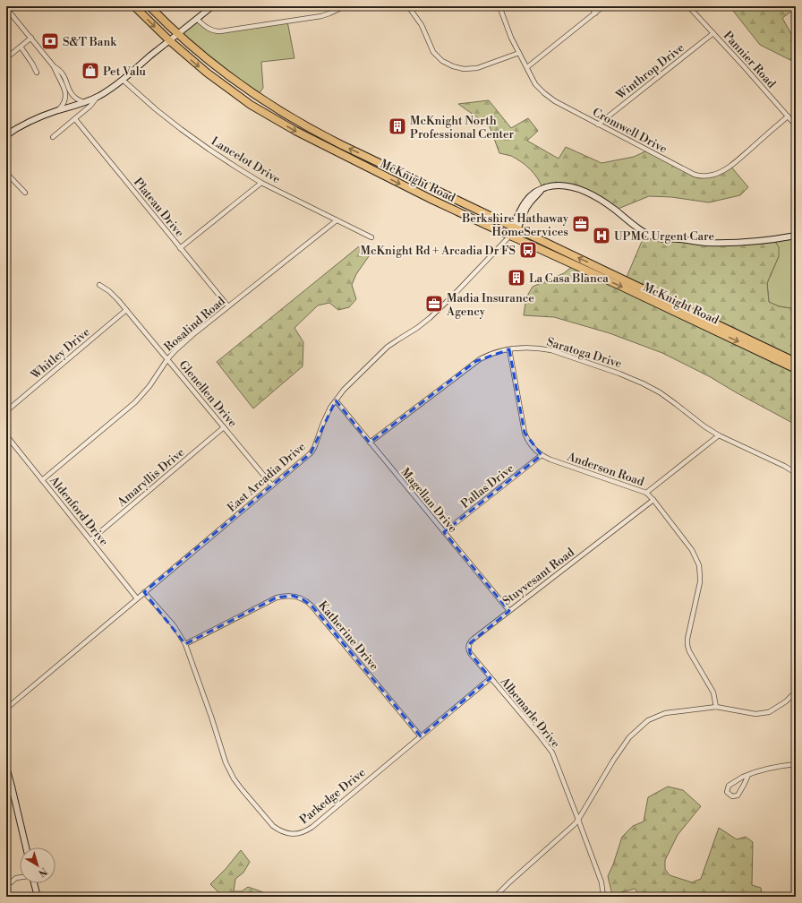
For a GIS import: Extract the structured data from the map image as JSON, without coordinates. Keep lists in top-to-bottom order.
{
  "streets": {
    "highway": ["McKnight Road"],
    "street": [
      "Pannier Road",
      "Winthrop Drive",
      "Cromwell Drive",
      "Lancelot Drive",
      "Plateau Drive",
      "Rosalind Road",
      "Saratoga Drive",
      "Whitley Drive",
      "Glenellen Drive",
      "Anderson Road",
      "Amaryllis Drive",
      "East Arcadia Drive",
      "Pallas Drive",
      "Magellan Drive",
      "Aldenford Drive",
      "Stuyvesant Road",
      "Katherine Drive",
      "Albemarle Drive",
      "Parkedge Drive"
    ]
  },
  "crossings": [
    ["Pannier Road", "Winthrop Drive"],
    ["Pannier Road", "Cromwell Drive"],
    ["Winthrop Drive", "Cromwell Drive"],
    ["Lancelot Drive", "Rosalind Road"],
    ["McKnight Road", "East Arcadia Drive"],
    ["Plateau Drive", "Rosalind Road"],
    ["Rosalind Road", "Glenellen Drive"],
    ["Rosalind Road", "Aldenford Drive"],
    ["Saratoga Drive", "Anderson Road"],
    ["Saratoga Drive", "Magellan Drive"],
    ["Whitley Drive", "Glenellen Drive"],
    ["Glenellen Drive", "Amaryllis Drive"],
    ["Glenellen Drive", "East Arcadia Drive"],
    ["Anderson Road", "Pallas Drive"],
    ["Anderson Road", "Stuyvesant Road"],
    ["Amaryllis Drive", "Aldenford Drive"],
    ["East Arcadia Drive", "Magellan Drive"],
    ["East Arcadia Drive", "Aldenford Drive"],
    ["East Arcadia Drive", "Parkedge Drive"],
    ["Pallas Drive", "Magellan Drive"],
    ["Magellan Drive", "Stuyvesant Road"],
    ["Stuyvesant Road", "Albemarle Drive"],
    ["Stuyvesant Road", "Parkedge Drive"],
    ["Katherine Drive", "Parkedge Drive"],
    ["Albemarle Drive", "Parkedge Drive"]
  ],
  "places": {
    "bank": ["S&T Bank"],
    "shop": ["Pet Valu"],
    "building": ["McKnight North Professional Center", "La Casa Blanca"],
    "office": ["Berkshire Hathaway HomeServices", "Madia Insurance Agency"],
    "hospital": ["UPMC Urgent Care"],
    "bus stop": ["McKnight Rd + Arcadia Dr FS"]
  },
  "north": "bottom right"
}
